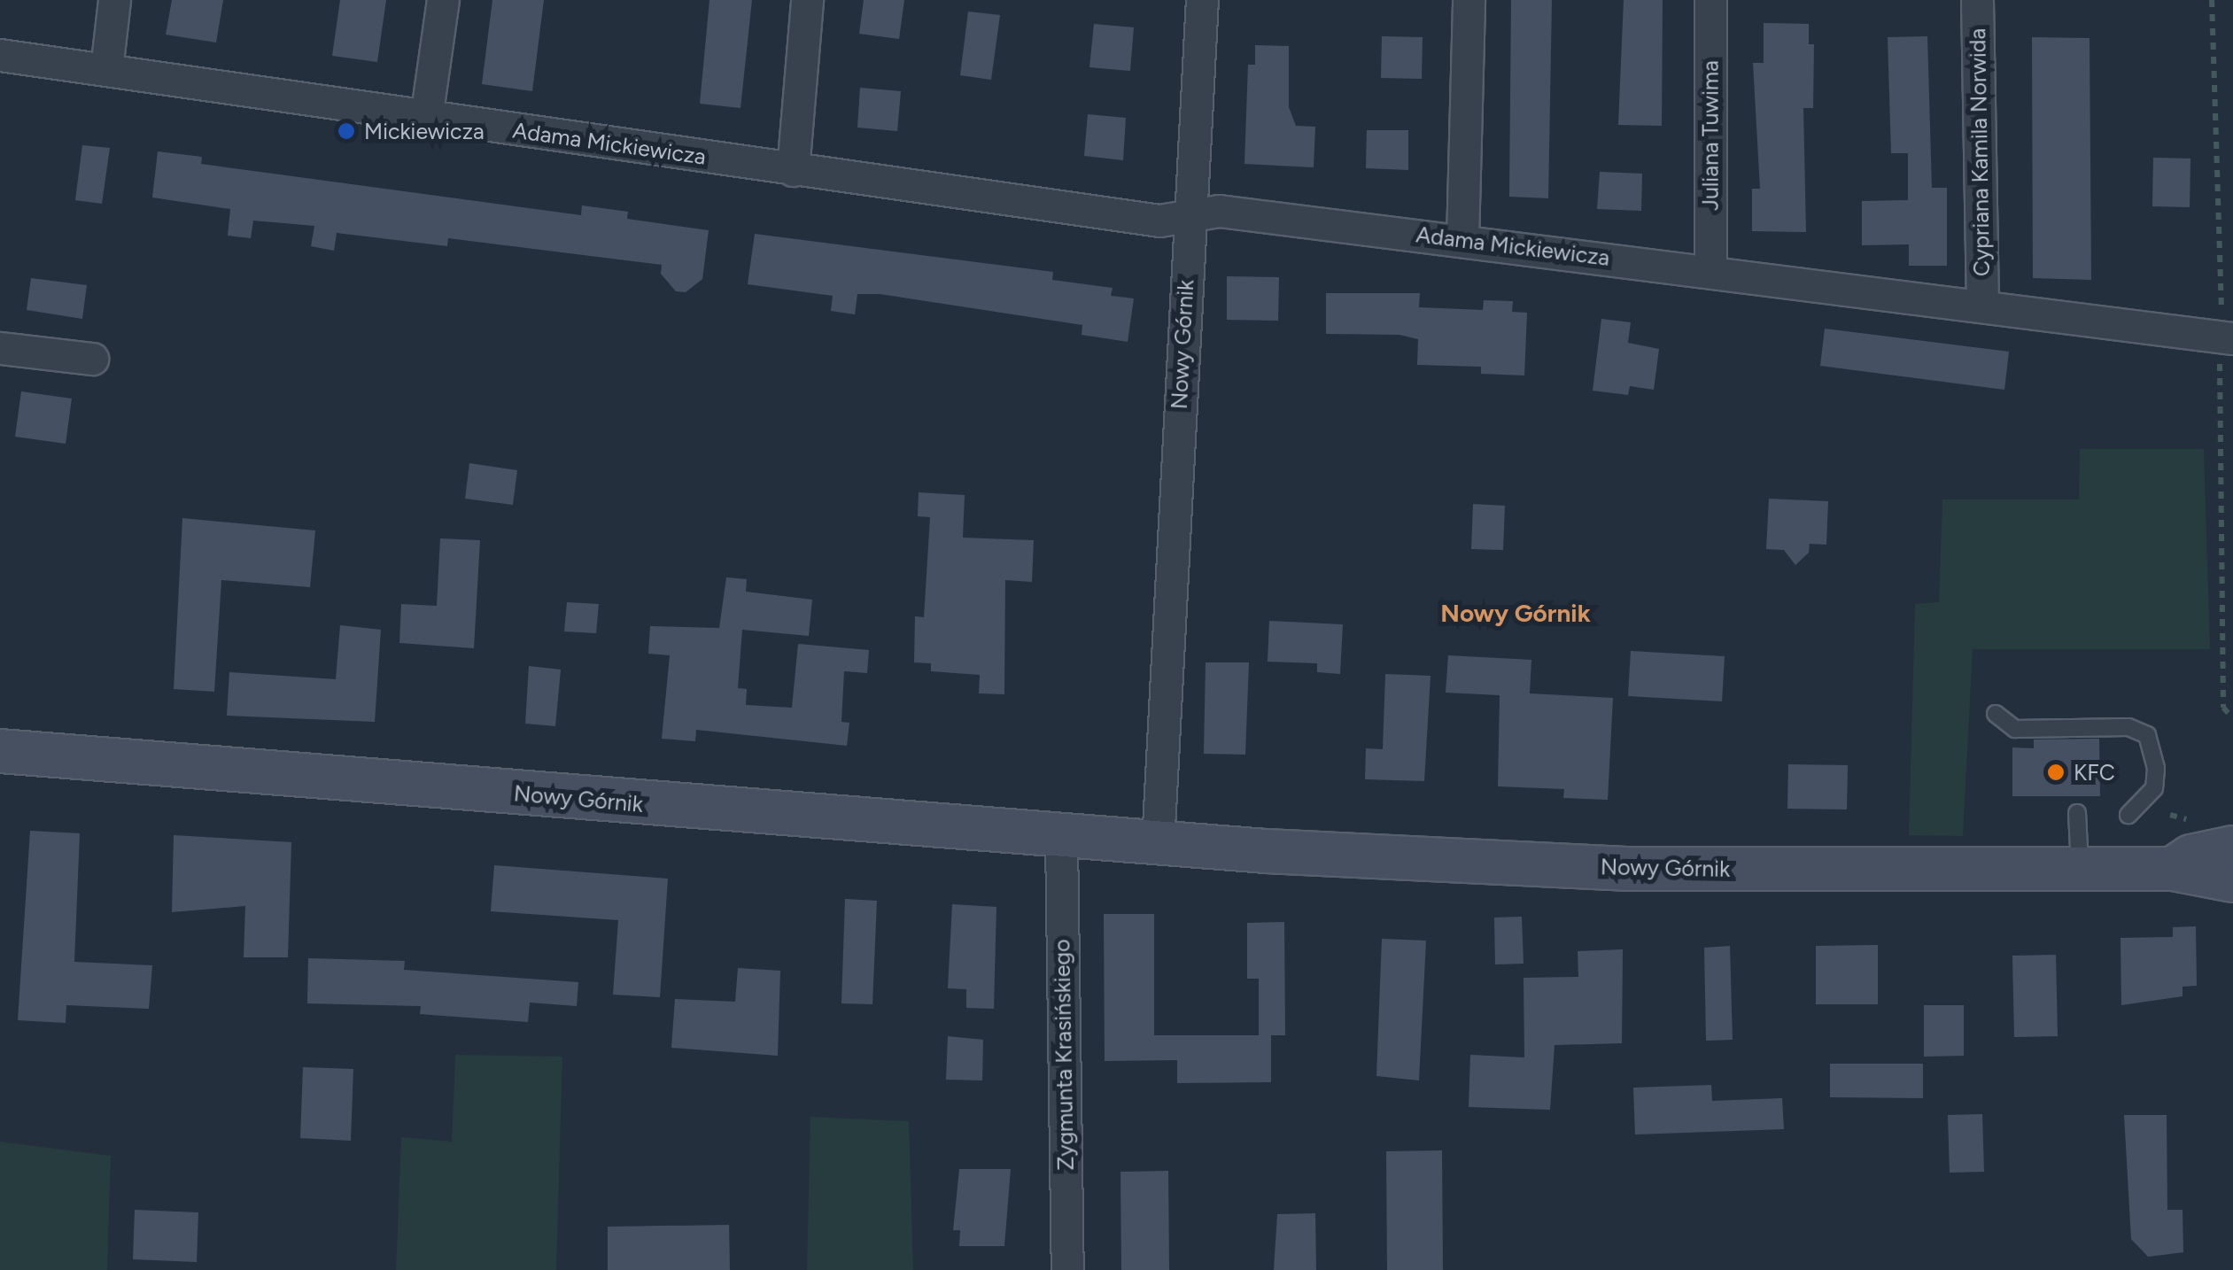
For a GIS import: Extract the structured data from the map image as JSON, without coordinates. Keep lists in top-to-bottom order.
{
  "streets": {
    "street": [
      "Juliana Tuwima",
      "Adama Mickiewicza",
      "Cypriana Kamila Norwida",
      "Nowy Górnik",
      "Zygmunta Krasińskiego"
    ]
  },
  "crossings": [
    ["Juliana Tuwima", "Adama Mickiewicza"],
    ["Adama Mickiewicza", "Cypriana Kamila Norwida"],
    ["Adama Mickiewicza", "Nowy Górnik"],
    ["Nowy Górnik", "Zygmunta Krasińskiego"]
  ],
  "districts": ["Nowy Górnik"],
  "places": ["Mickiewicza", "KFC"]
}
